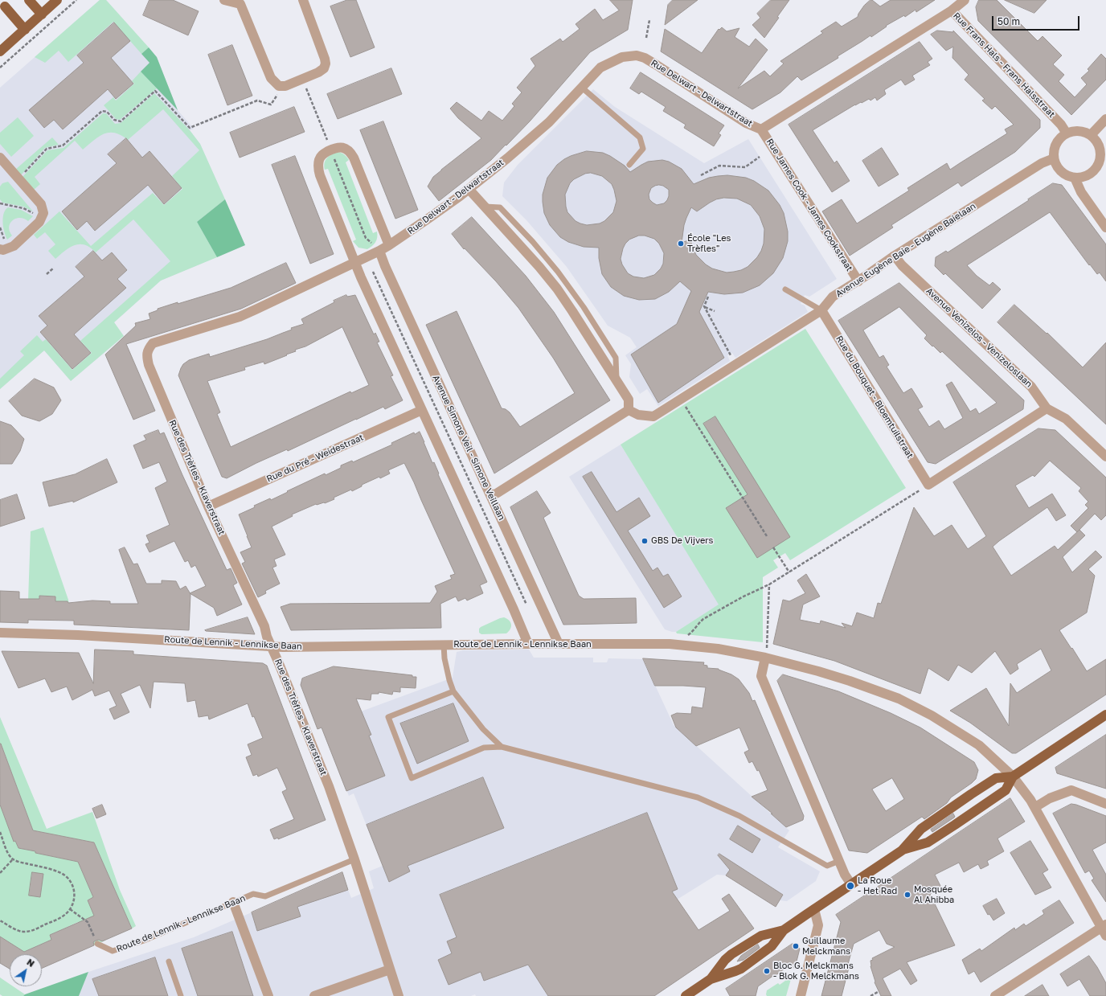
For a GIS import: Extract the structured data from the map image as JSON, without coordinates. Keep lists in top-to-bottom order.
{
  "streets": {
    "street": [
      "Rue Frans Hals - Frans Halsstraat",
      "Rue Delwart - Delwartstraat",
      "Rue James Cook - James Cookstraat",
      "Avenue Eugène Baie - Eugène Baielaan",
      "Avenue Venizelos - Venizeloslaan",
      "Rue du Bouquet - Bloemtuilstraat",
      "Avenue Simone Veil - Simone Veillaan",
      "Rue du Pré - Weidestraat",
      "Rue des Trèfles - Klaverstraat",
      "Route de Lennik - Lennikse Baan"
    ]
  },
  "crossings": [
    ["Rue Frans Hals - Frans Halsstraat", "Rue Delwart - Delwartstraat"],
    ["Rue Frans Hals - Frans Halsstraat", "Avenue Eugène Baie - Eugène Baielaan"],
    ["Rue Delwart - Delwartstraat", "Rue James Cook - James Cookstraat"],
    ["Rue Delwart - Delwartstraat", "Avenue Simone Veil - Simone Veillaan"],
    ["Rue Delwart - Delwartstraat", "Rue des Trèfles - Klaverstraat"],
    ["Rue James Cook - James Cookstraat", "Avenue Eugène Baie - Eugène Baielaan"],
    ["Avenue Eugène Baie - Eugène Baielaan", "Avenue Venizelos - Venizeloslaan"],
    ["Avenue Eugène Baie - Eugène Baielaan", "Rue du Bouquet - Bloemtuilstraat"],
    ["Avenue Simone Veil - Simone Veillaan", "Route de Lennik - Lennikse Baan"],
    ["Rue du Pré - Weidestraat", "Rue des Trèfles - Klaverstraat"],
    ["Rue des Trèfles - Klaverstraat", "Route de Lennik - Lennikse Baan"]
  ],
  "places": [
    "École \"Les Trèfles\"",
    "GBS De Vijvers",
    "La Roue - Het Rad",
    "Mosquée Al Ahibba",
    "Guillaume Melckmans",
    "Bloc G. Melckmans - Blok G. Melckmans"
  ],
  "scale_bar": "50 m",
  "north": "top right"
}
